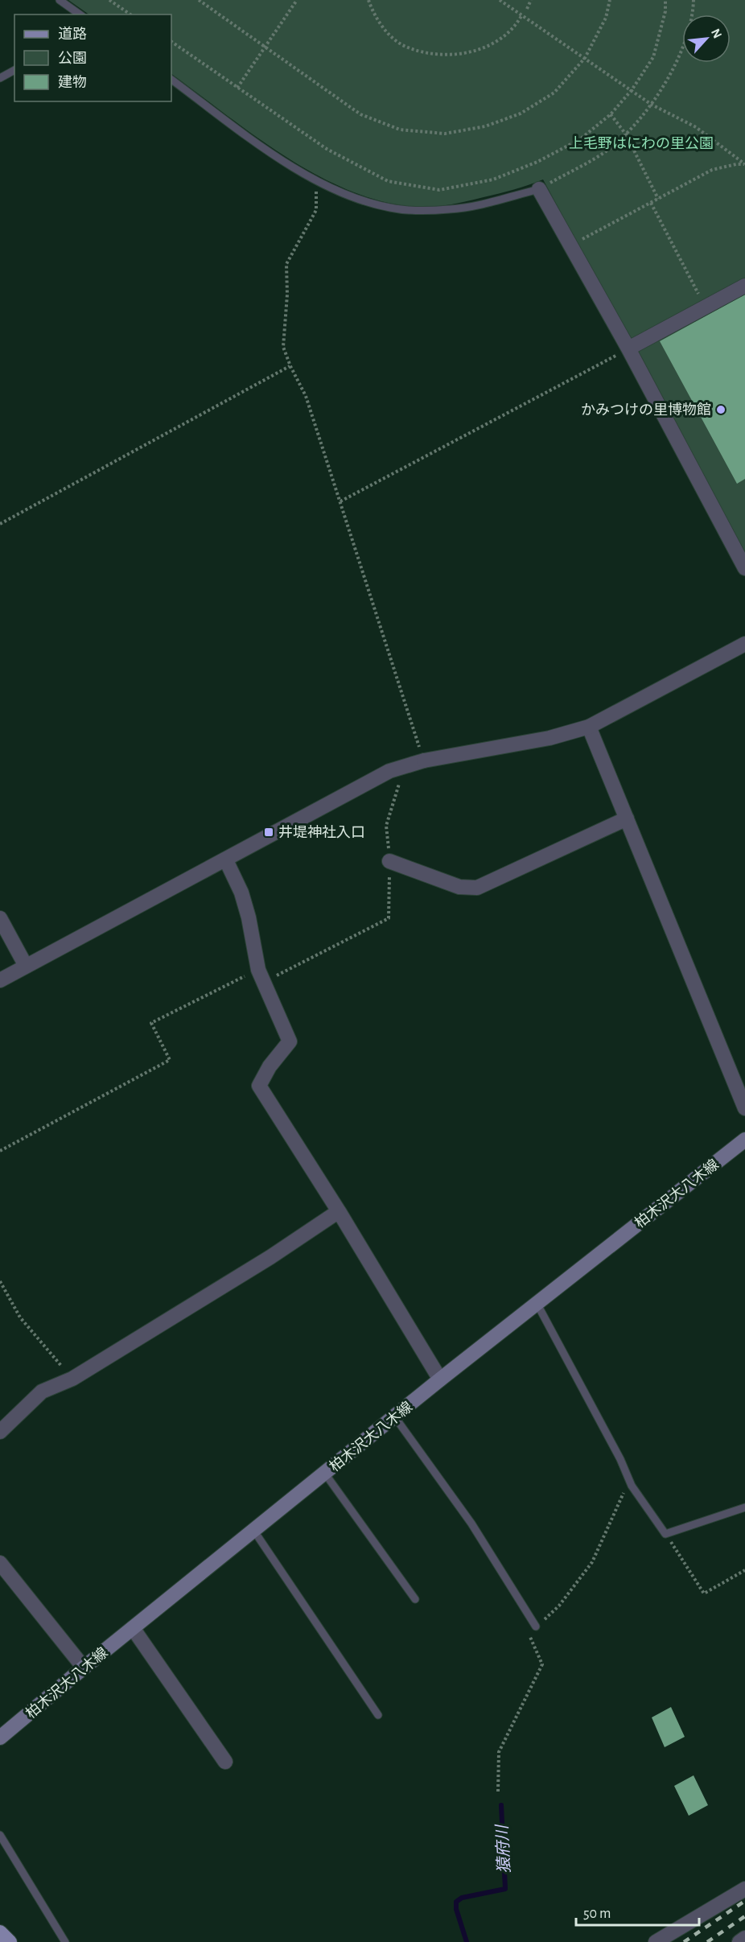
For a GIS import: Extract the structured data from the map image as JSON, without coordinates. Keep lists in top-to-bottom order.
{
  "streets": {
    "main road": ["柏木沢大八木線"]
  },
  "water": ["猿府川"],
  "parks": ["上毛野はにわの里公園"],
  "places": {
    "other": ["かみつけの里博物館"],
    "transit": ["井堤神社入口"]
  },
  "legend": ["道路", "公園", "建物"],
  "scale_bar": "50 m",
  "north": "top right"
}
